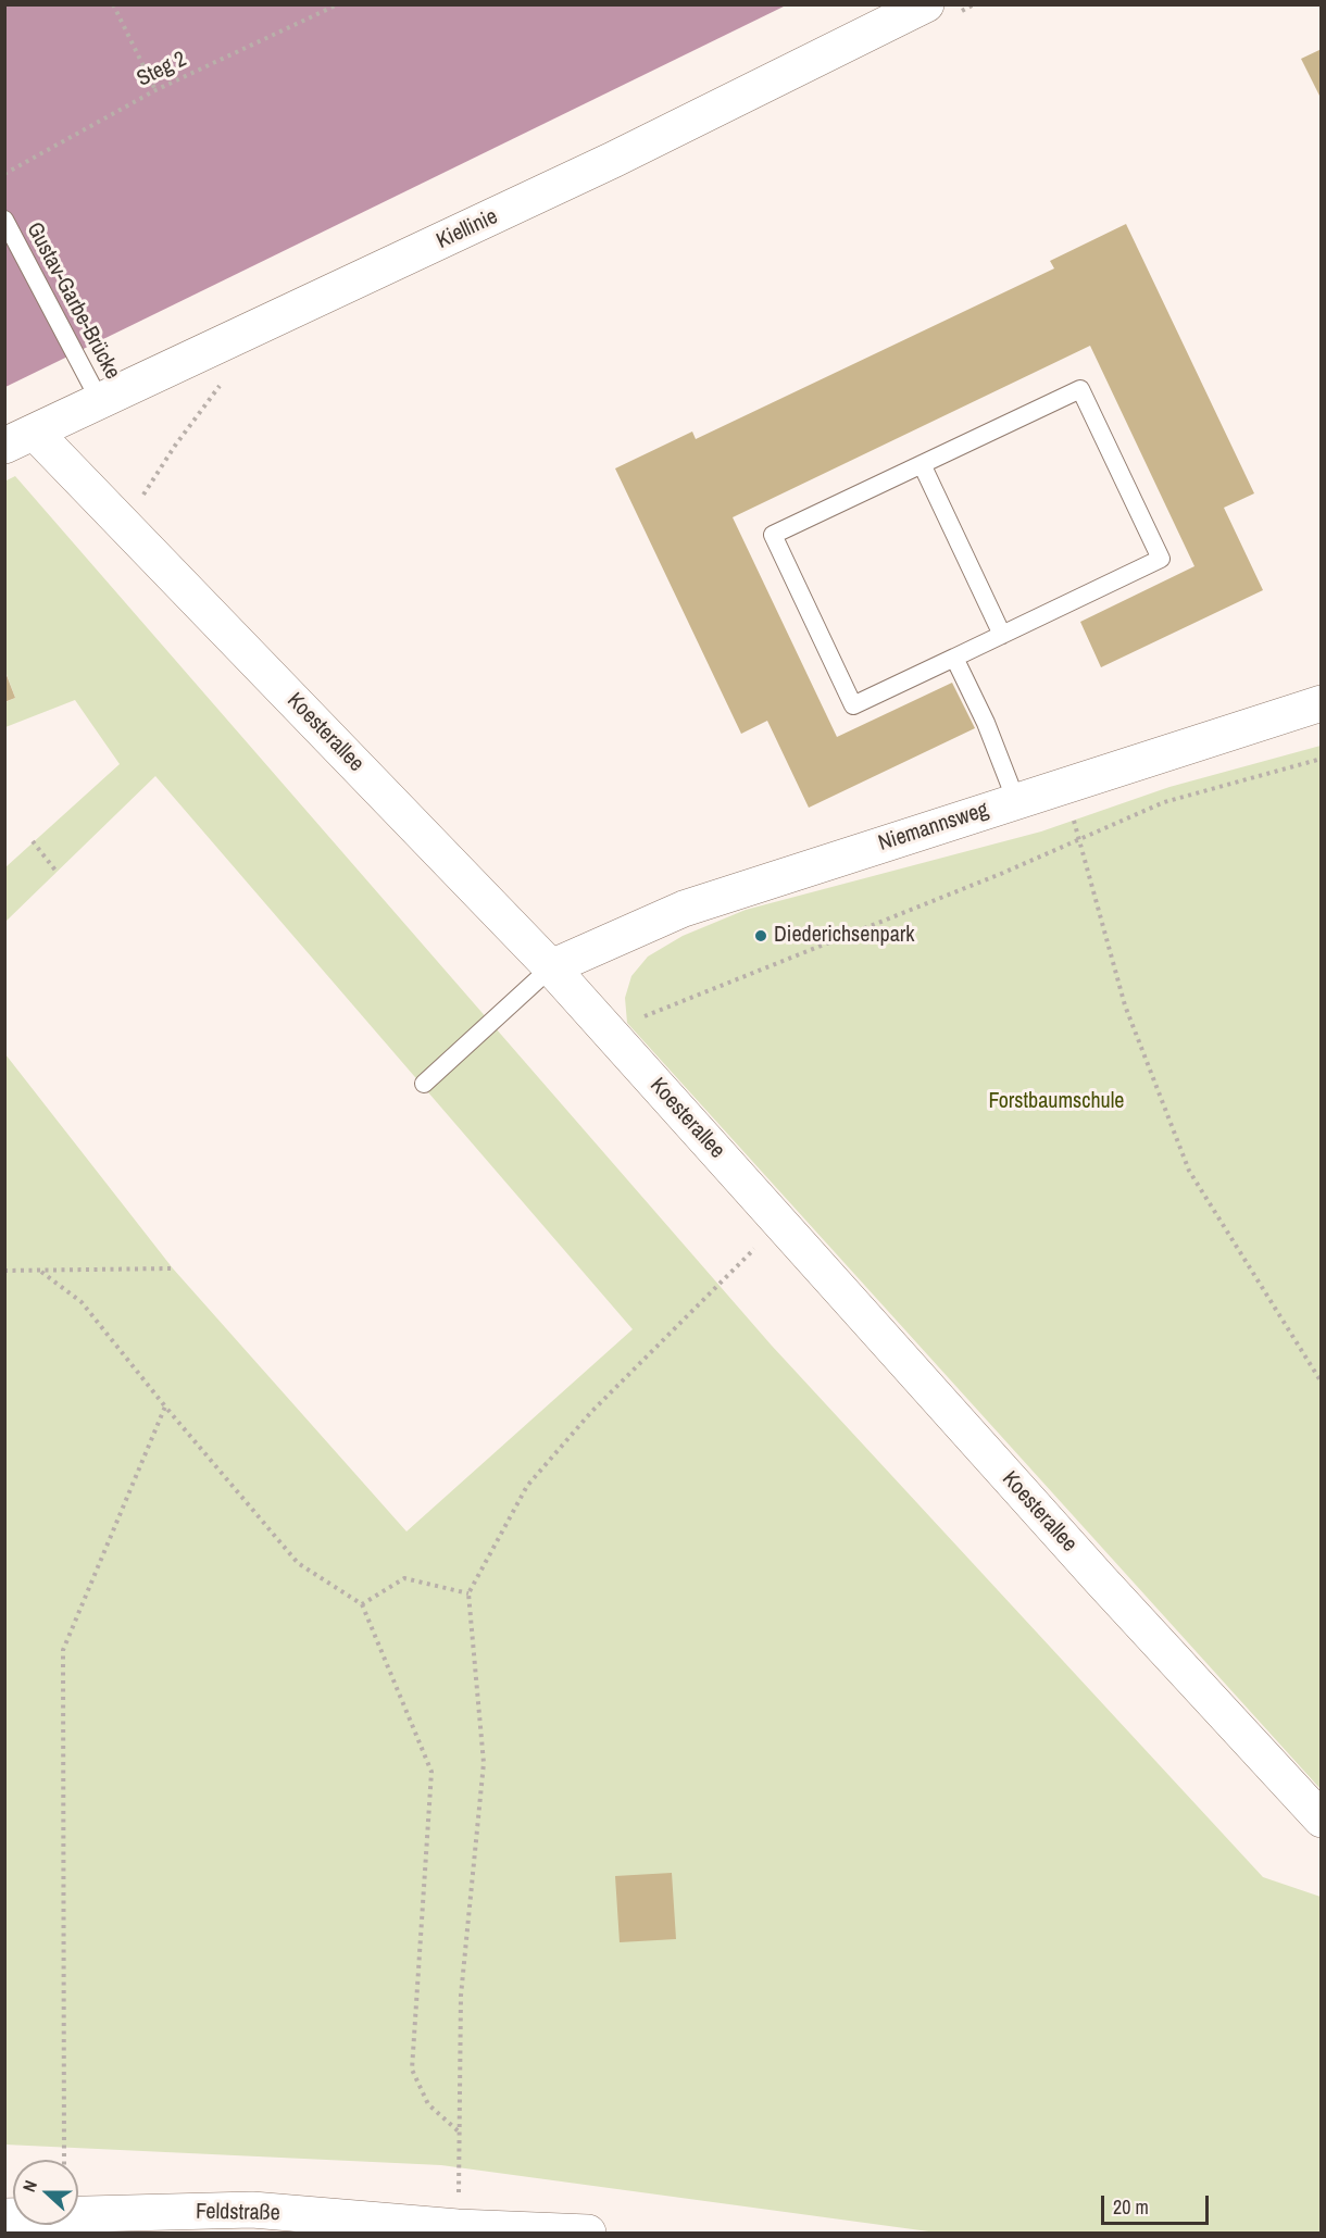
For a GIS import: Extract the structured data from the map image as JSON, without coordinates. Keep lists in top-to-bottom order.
{
  "streets": {
    "street": [
      "Kiellinie",
      "Koesterallee",
      "Niemannsweg",
      "Feldstraße"
    ],
    "lane": ["Gustav-Garbe-Brücke"],
    "path": ["Steg 2"]
  },
  "crossings": [
    ["Kiellinie", "Gustav-Garbe-Brücke"],
    ["Kiellinie", "Koesterallee"],
    ["Koesterallee", "Niemannsweg"]
  ],
  "parks": ["Forstbaumschule"],
  "places": ["Diederichsenpark"],
  "scale_bar": "20 m",
  "north": "left"
}
